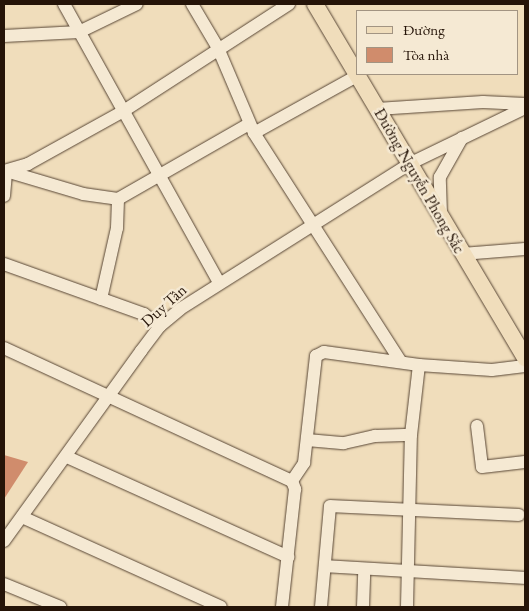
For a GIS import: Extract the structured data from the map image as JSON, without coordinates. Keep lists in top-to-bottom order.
{
  "streets": {
    "main road": ["Đường Nguyễn Phong Sắc"],
    "street": ["Duy Tân"]
  },
  "crossings": [
    ["Đường Nguyễn Phong Sắc", "Duy Tân"]
  ],
  "legend": ["Đường", "Tòa nhà"]
}
